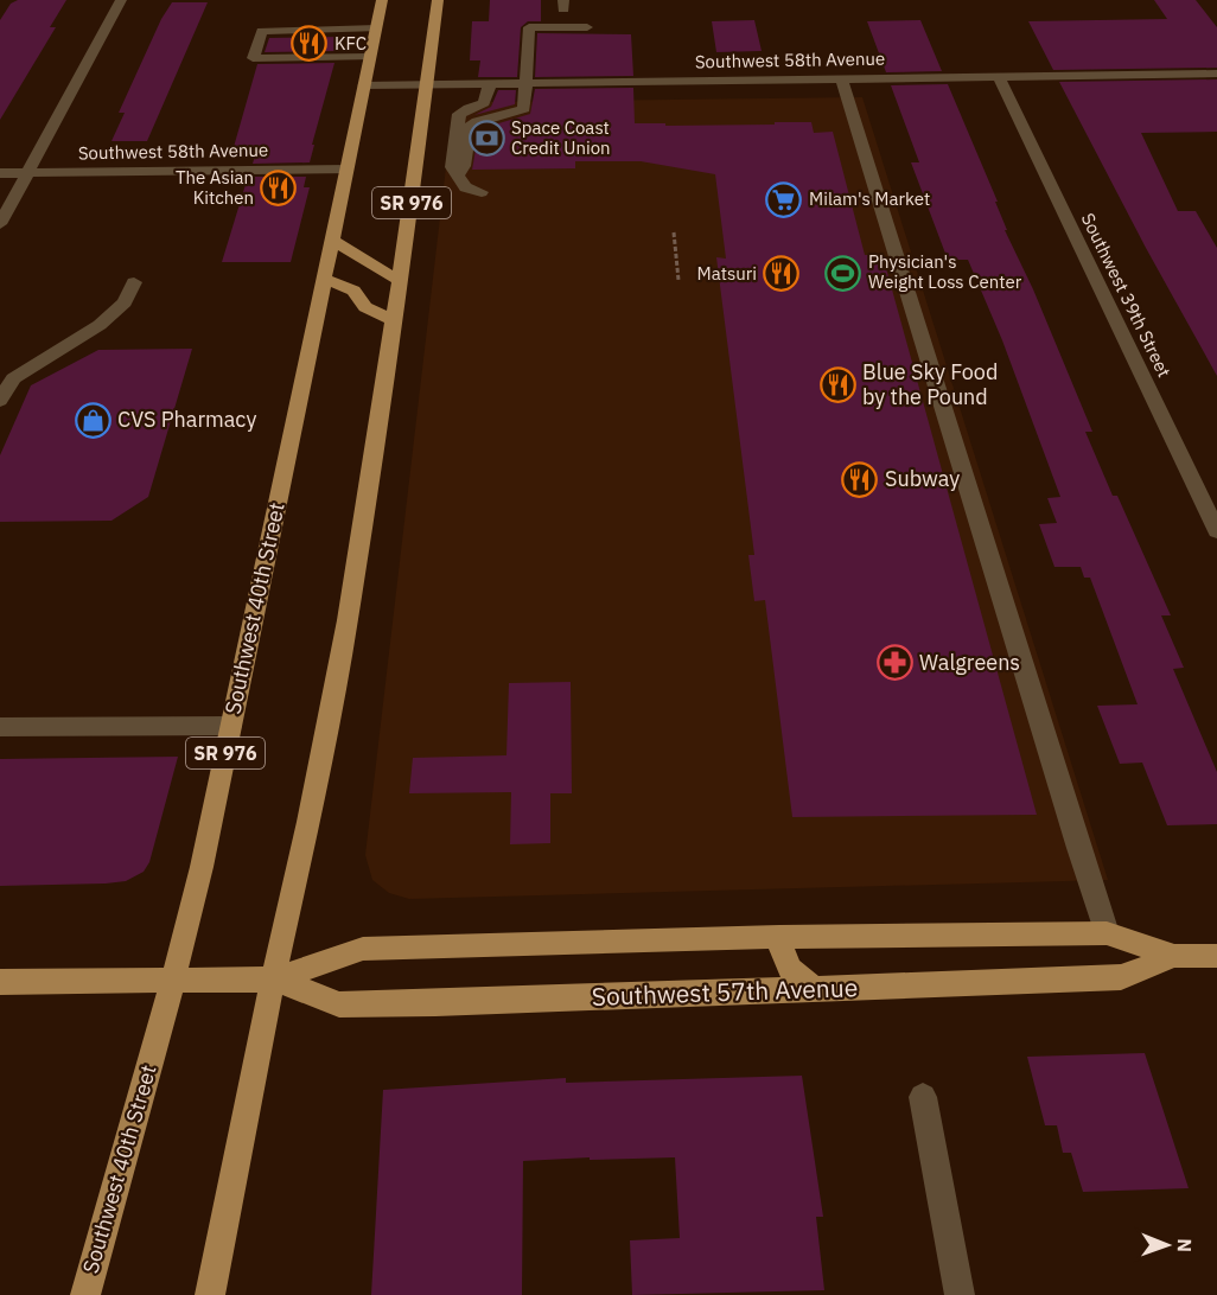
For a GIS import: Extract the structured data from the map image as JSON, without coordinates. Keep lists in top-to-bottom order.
{
  "streets": {
    "main road": ["SR 976", "Southwest 40th Street", "Southwest 57th Avenue"],
    "street": ["Southwest 58th Avenue", "Southwest 39th Street"]
  },
  "crossings": [
    ["Southwest 58th Avenue", "SR 976"],
    ["Southwest 58th Avenue", "Southwest 39th Street"],
    ["Southwest 58th Avenue", "Southwest 40th Street"],
    ["SR 976", "Southwest 57th Avenue"],
    ["Southwest 40th Street", "Southwest 57th Avenue"]
  ],
  "places": {
    "restaurant": [
      "KFC",
      "The Asian Kitchen",
      "Matsuri",
      "Blue Sky Food by the Pound",
      "Subway"
    ],
    "bank": ["Space Coast Credit Union"],
    "supermarket": ["Milam's Market"],
    "sports": ["Physician's Weight Loss Center"],
    "shop": ["CVS Pharmacy"],
    "pharmacy": ["Walgreens"]
  },
  "north": "right"
}
